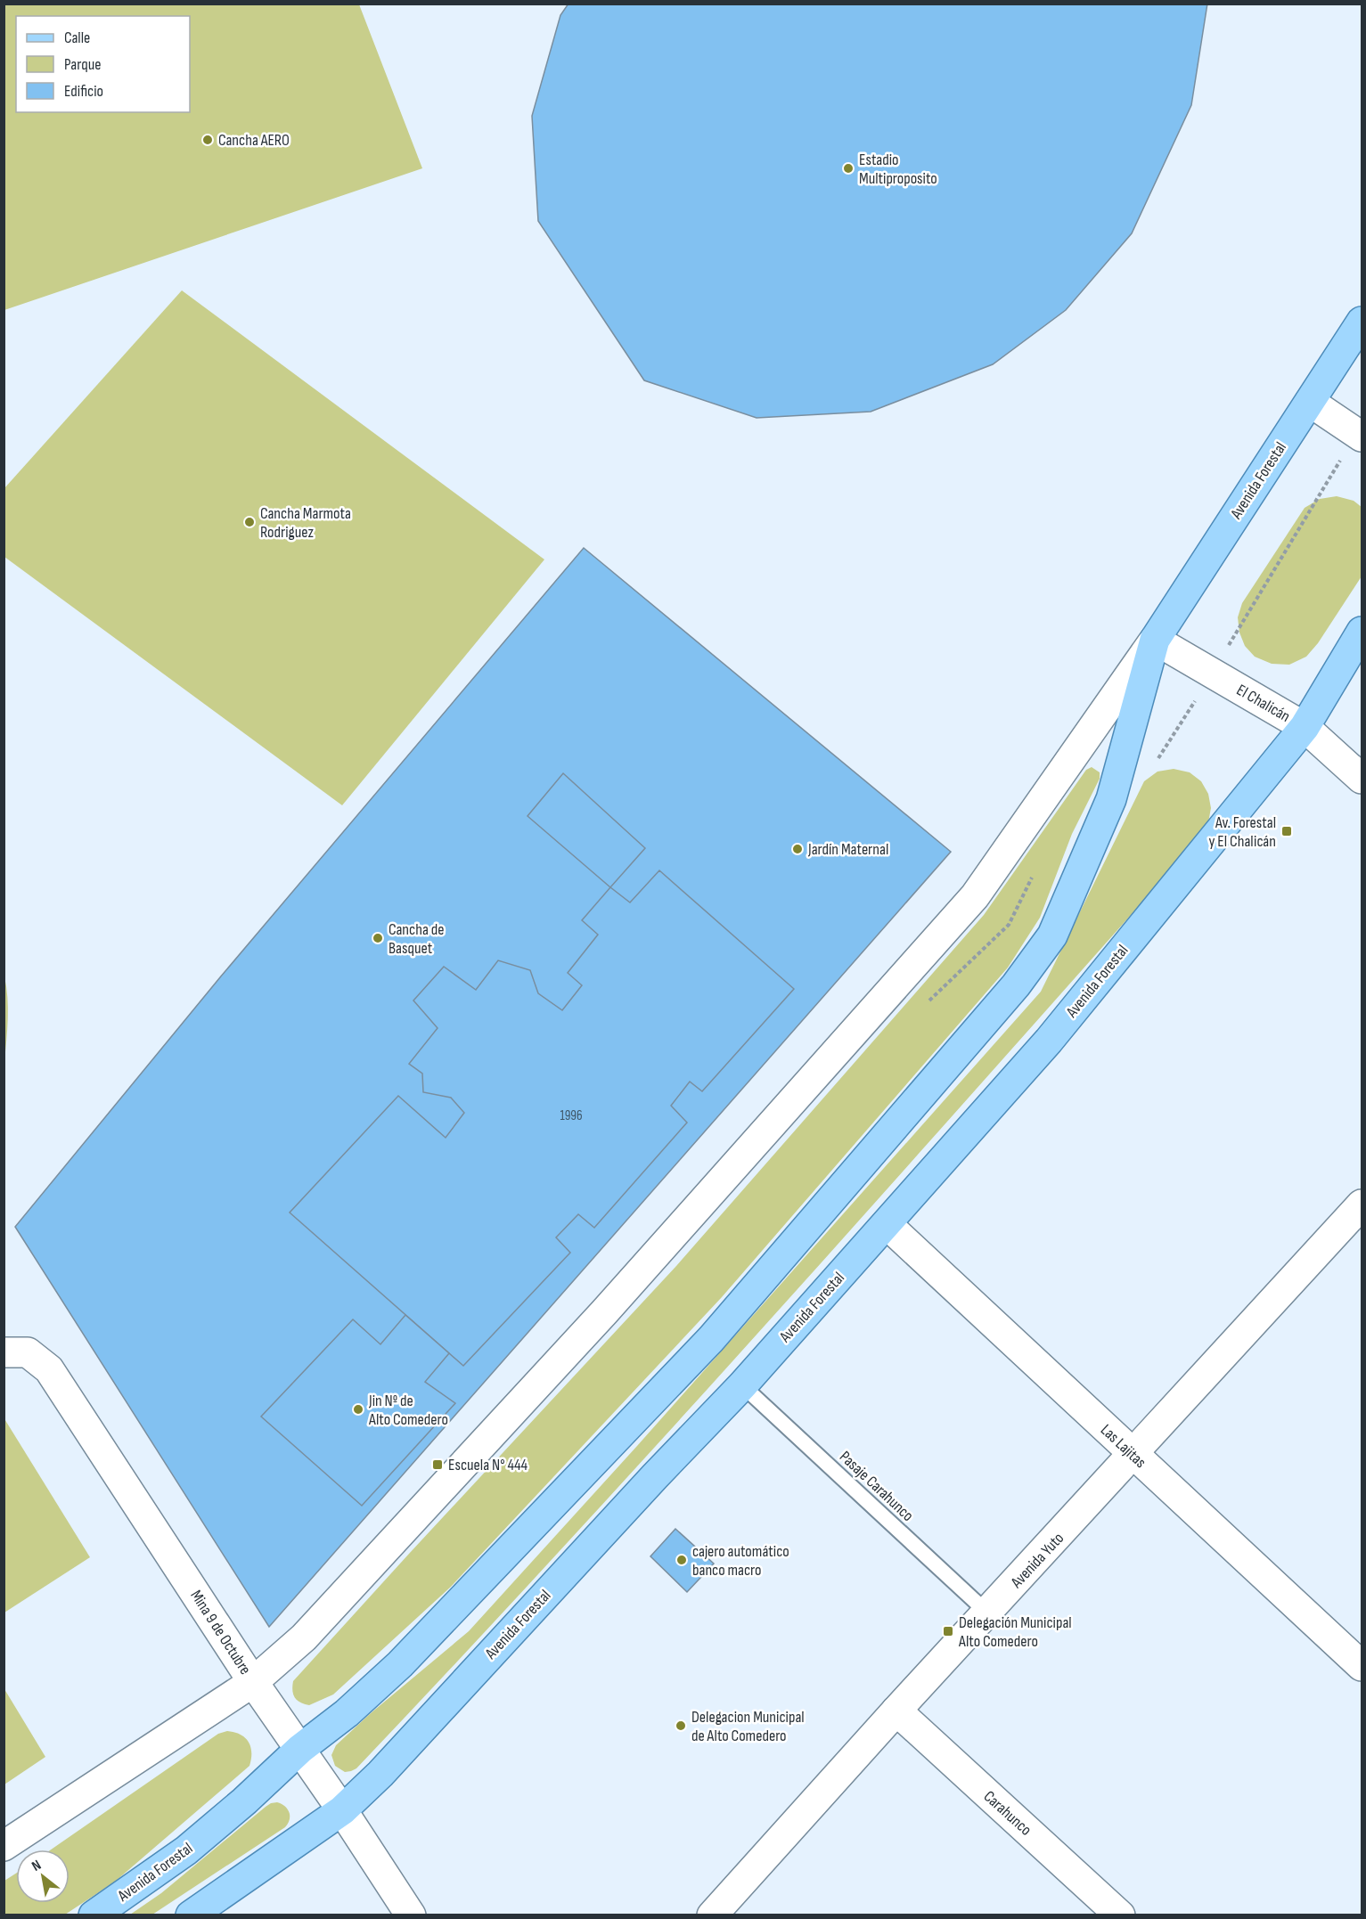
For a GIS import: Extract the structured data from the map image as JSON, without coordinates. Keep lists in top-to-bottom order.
{
  "streets": {
    "main road": ["Avenida Forestal"],
    "street": [
      "El Chalicán",
      "Las Lajitas",
      "Avenida Yuto",
      "Mina 9 de Octubre",
      "Carahunco"
    ],
    "lane": ["Pasaje Carahunco"]
  },
  "crossings": [
    ["Avenida Forestal", "El Chalicán"],
    ["Avenida Forestal", "Las Lajitas"],
    ["Avenida Forestal", "Pasaje Carahunco"],
    ["Avenida Forestal", "Mina 9 de Octubre"],
    ["Las Lajitas", "Avenida Yuto"],
    ["Pasaje Carahunco", "Avenida Yuto"],
    ["Avenida Yuto", "Carahunco"]
  ],
  "places": {
    "other": [
      "Cancha AERO",
      "Estadio Multiproposito",
      "Cancha Marmota Rodriguez",
      "Jardín Maternal",
      "Cancha de Basquet",
      "Jin Nº de Alto Comedero",
      "cajero automático banco macro",
      "Delegacion Municipal de Alto Comedero"
    ],
    "transit": ["Av. Forestal y El Chalicán", "Escuela N° 444", "Delegación Municipal Alto Comedero"]
  },
  "house_numbers": ["1996"],
  "legend": ["Calle", "Parque", "Edificio"],
  "north": "top left"
}
